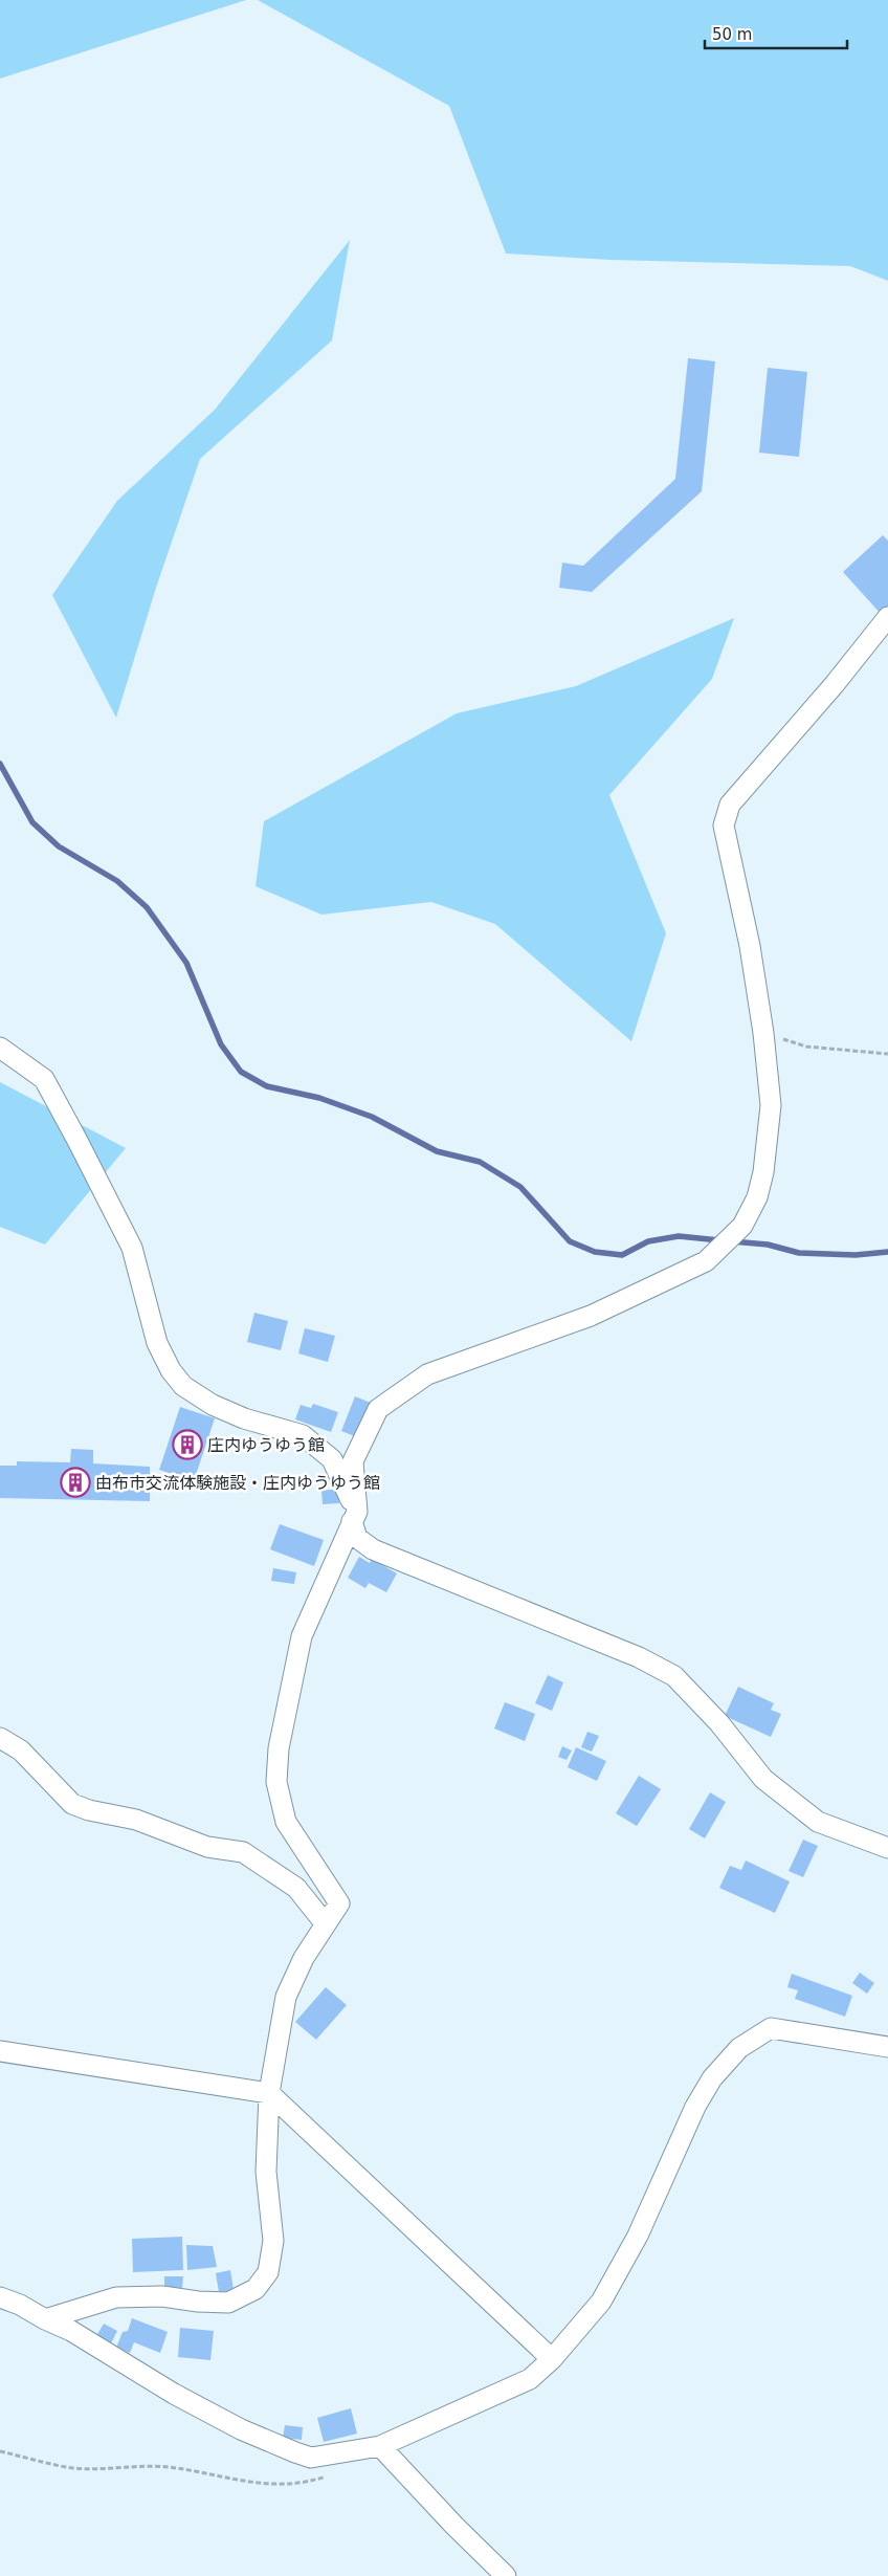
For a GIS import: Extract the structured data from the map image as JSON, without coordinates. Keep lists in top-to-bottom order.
{
  "places": {
    "building": ["庄内ゆうゆう館", "由布市交流体験施設・庄内ゆうゆう館"]
  },
  "scale_bar": "50 m"
}
